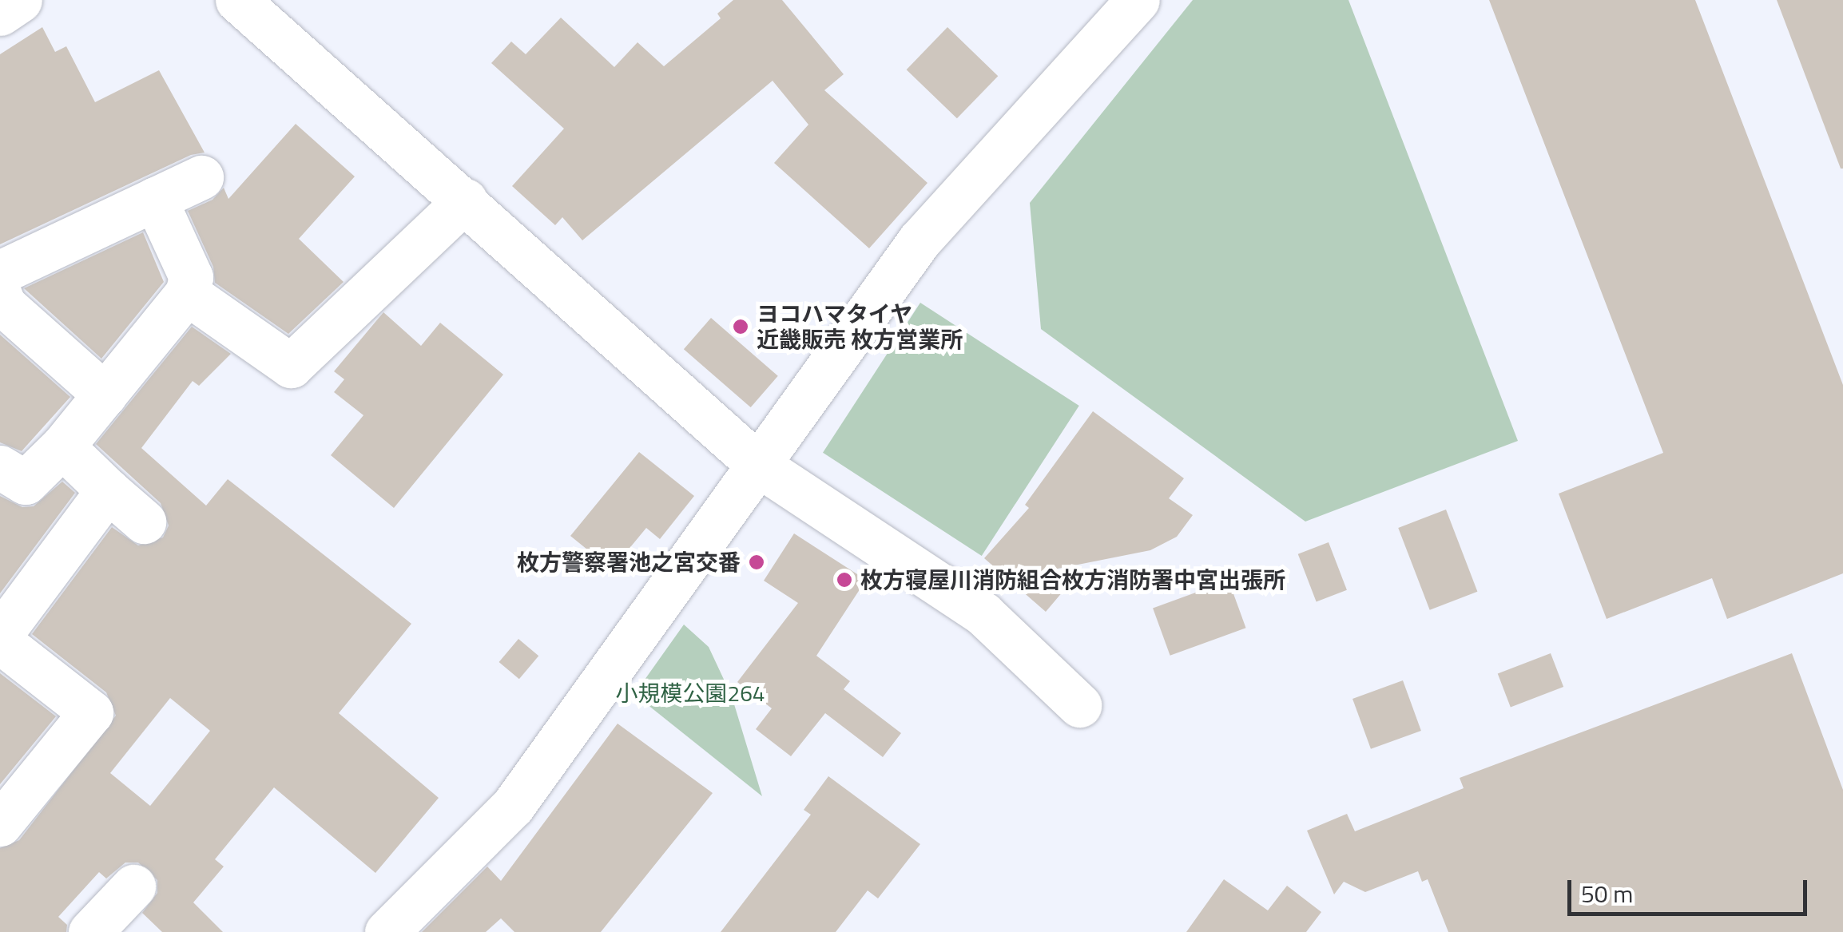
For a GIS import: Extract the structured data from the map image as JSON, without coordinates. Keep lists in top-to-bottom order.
{
  "parks": ["小規模公園264"],
  "places": ["ヨコハマタイヤ 近畿販売 枚方営業所", "枚方警察署池之宮交番", "枚方寝屋川消防組合枚方消防署中宮出張所"],
  "scale_bar": "50 m"
}
